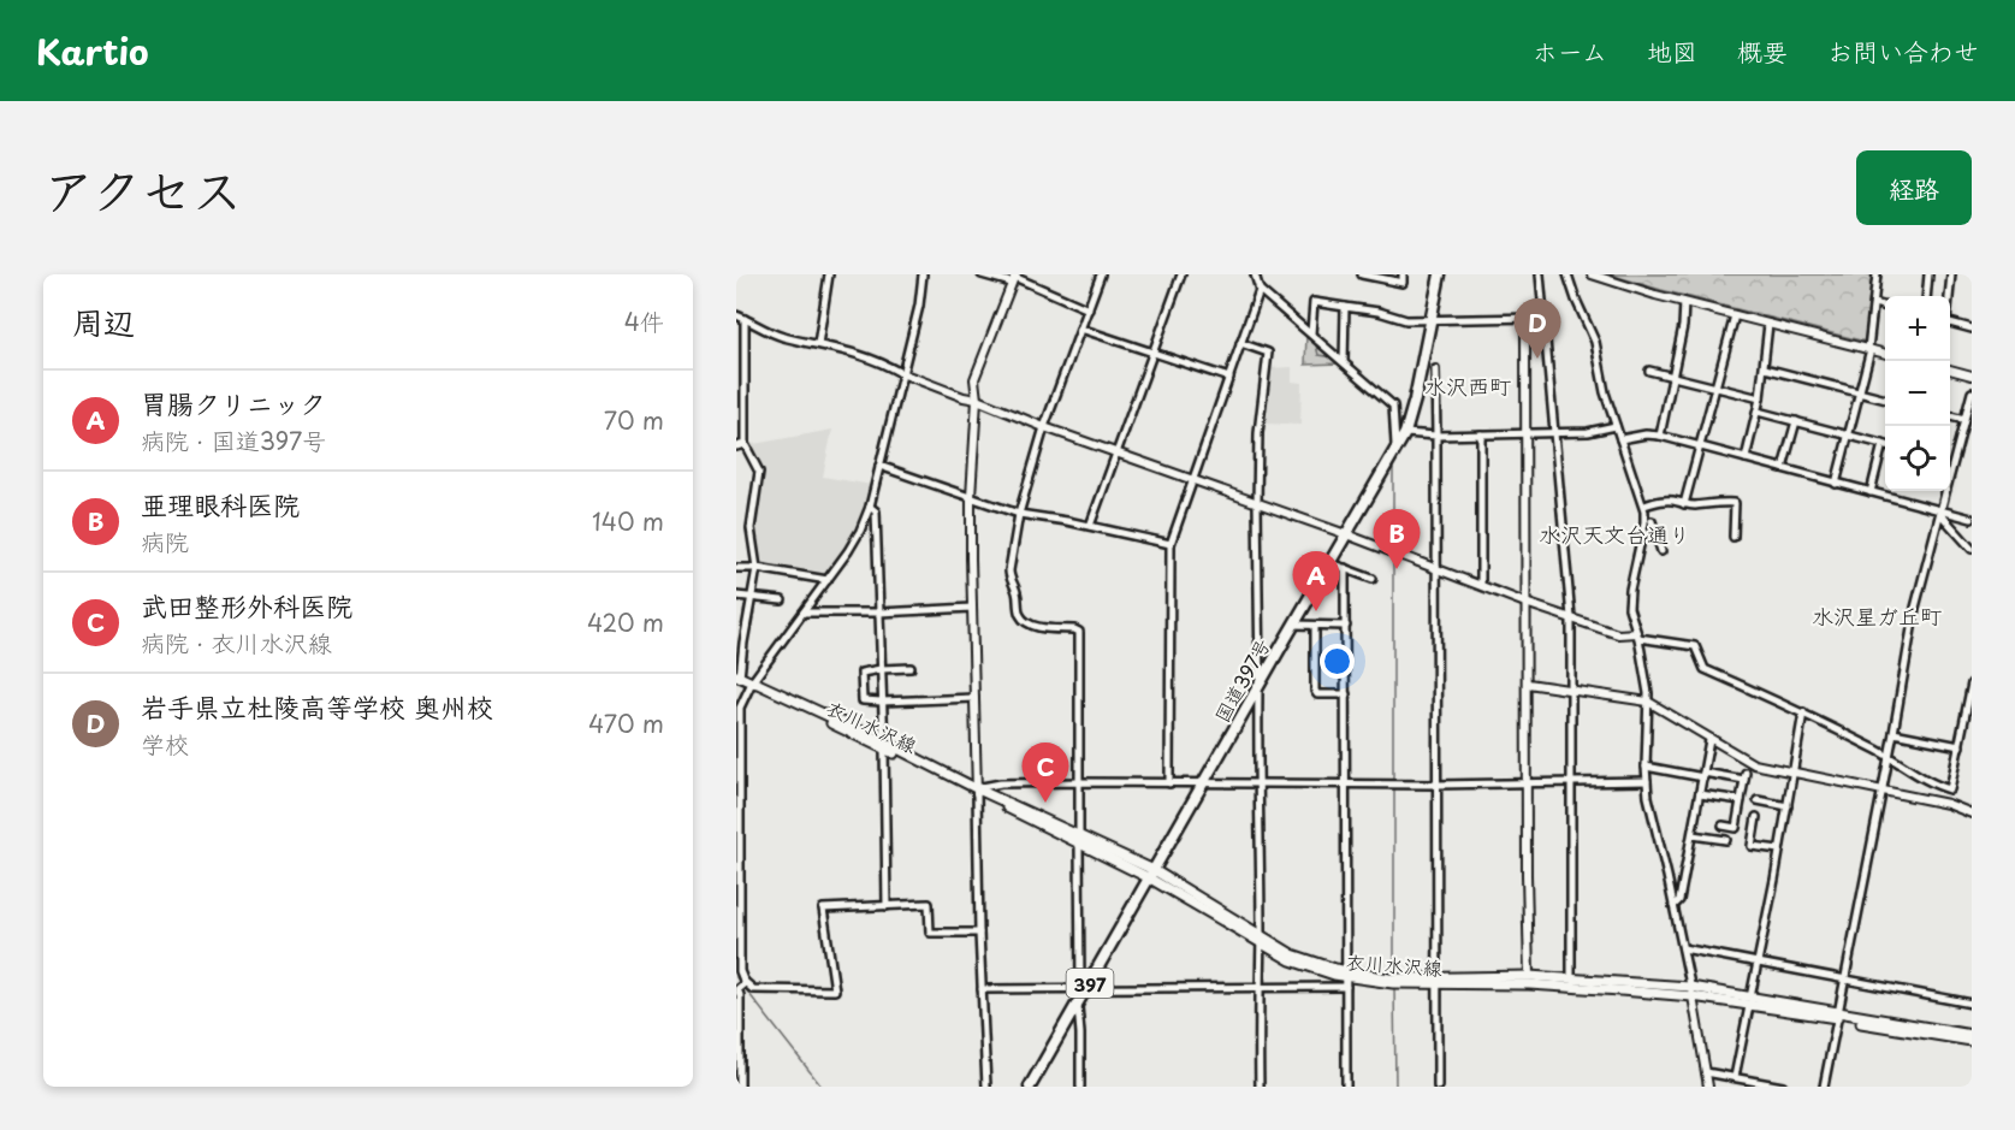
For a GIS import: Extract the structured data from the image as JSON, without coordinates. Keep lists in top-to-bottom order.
{
  "streets": {
    "highway": ["国道397号", "397"],
    "main road": ["衣川水沢線"]
  },
  "crossings": [
    ["国道397号", "衣川水沢線"]
  ],
  "districts": ["水沢西町", "水沢天文台通り", "水沢星ガ丘町"],
  "page": {
    "header": "Kartio",
    "nav": [
      "ホーム",
      "地図",
      "概要",
      "お問い合わせ"
    ],
    "title": "アクセス",
    "buttons": "経路",
    "heading": ["周辺", "4件"],
    "map_buttons": ["+", "−"],
    "pins": [
      "D",
      "B",
      "A",
      "C"
    ],
    "list": [
      {
        "mark": "A",
        "name": "胃腸クリニック",
        "note": "病院 · 国道397号",
        "value": "70 m"
      },
      {
        "mark": "B",
        "name": "亜理眼科医院",
        "note": "病院",
        "value": "140 m"
      },
      {
        "mark": "C",
        "name": "武田整形外科医院",
        "note": "病院 · 衣川水沢線",
        "value": "420 m"
      },
      {
        "mark": "D",
        "name": "岩手県立杜陵高等学校 奥州校",
        "note": "学校",
        "value": "470 m"
      }
    ]
  }
}
